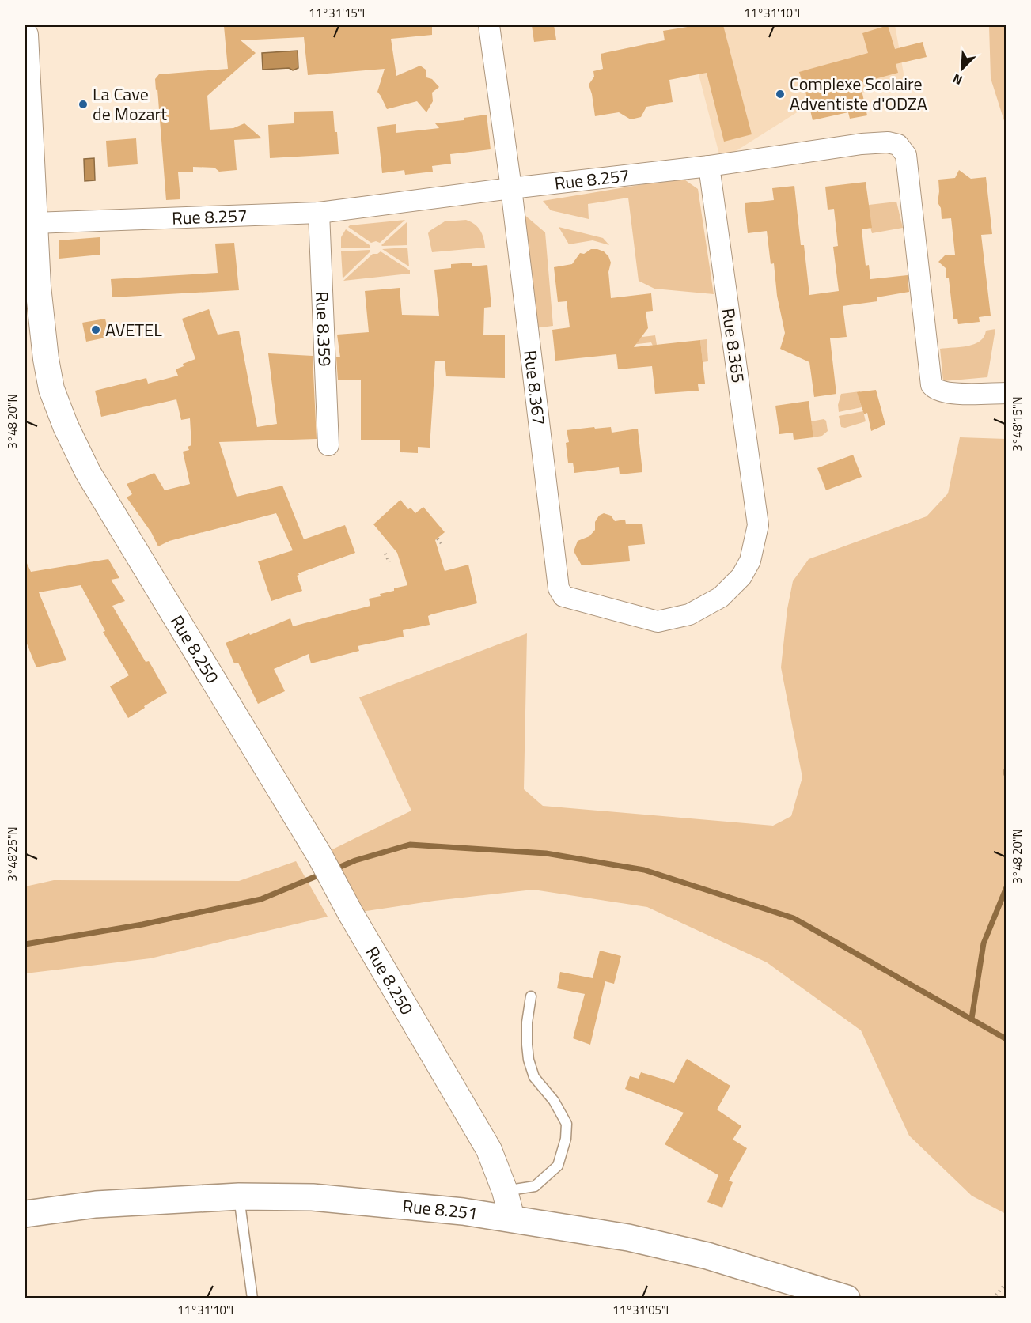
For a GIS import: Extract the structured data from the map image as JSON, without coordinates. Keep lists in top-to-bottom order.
{
  "streets": {
    "highway": ["Rue 8.251"],
    "street": [
      "Rue 8.257",
      "Rue 8.359",
      "Rue 8.365",
      "Rue 8.367",
      "Rue 8.250"
    ]
  },
  "crossings": [
    ["Rue 8.257", "Rue 8.359"],
    ["Rue 8.257", "Rue 8.365"],
    ["Rue 8.257", "Rue 8.367"],
    ["Rue 8.257", "Rue 8.250"],
    ["Rue 8.365", "Rue 8.367"],
    ["Rue 8.250", "Rue 8.251"]
  ],
  "places": ["Complexe Scolaire Adventiste d'ODZA", "La Cave de Mozart", "AVETEL"],
  "north": "bottom left",
  "coordinates": [
    "11°31'15\"E",
    "11°31'10\"E",
    "3°48'20\"N",
    "3°48'15\"N",
    "3°48'25\"N",
    "11°31'05\"E"
  ]
}
